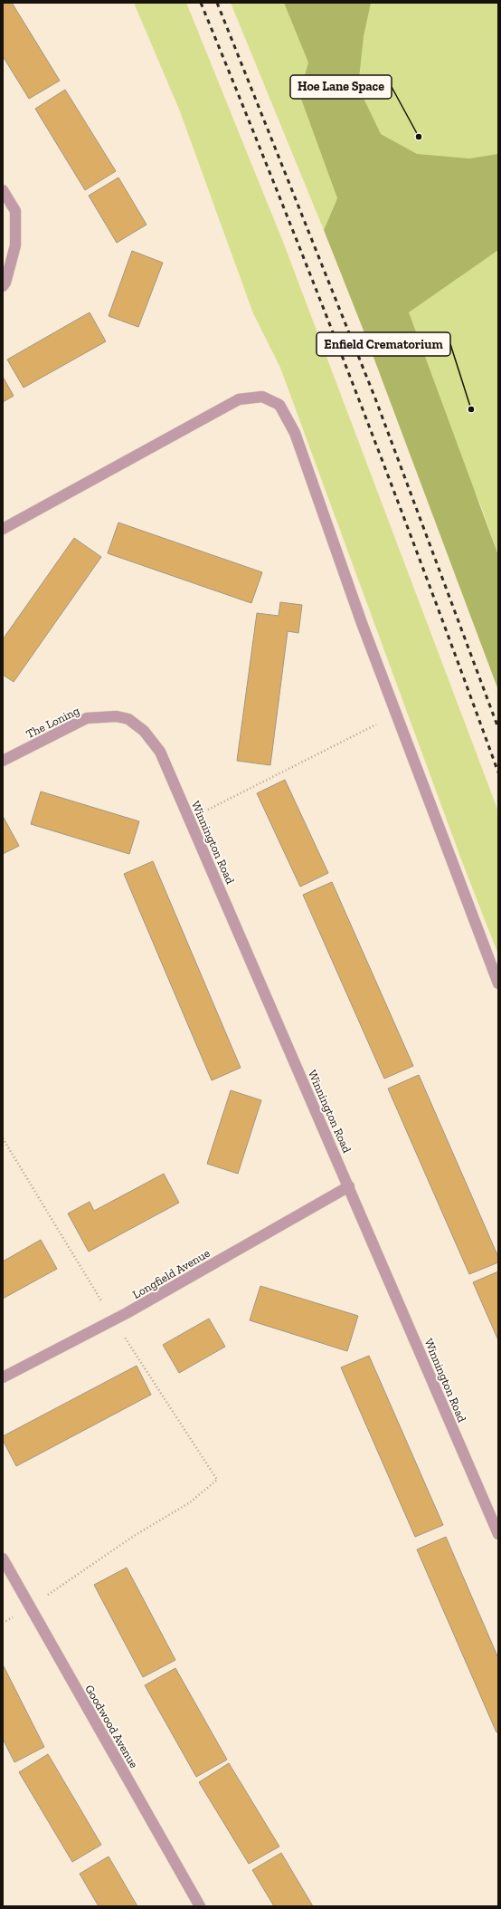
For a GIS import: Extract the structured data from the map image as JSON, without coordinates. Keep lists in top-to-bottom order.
{
  "streets": {
    "street": [
      "The Loning",
      "Winnington Road",
      "Longfield Avenue",
      "Goodwood Avenue"
    ]
  },
  "crossings": [
    ["The Loning", "Winnington Road"],
    ["Winnington Road", "Longfield Avenue"]
  ],
  "places": ["Hoe Lane Space", "Enfield Crematorium"]
}
